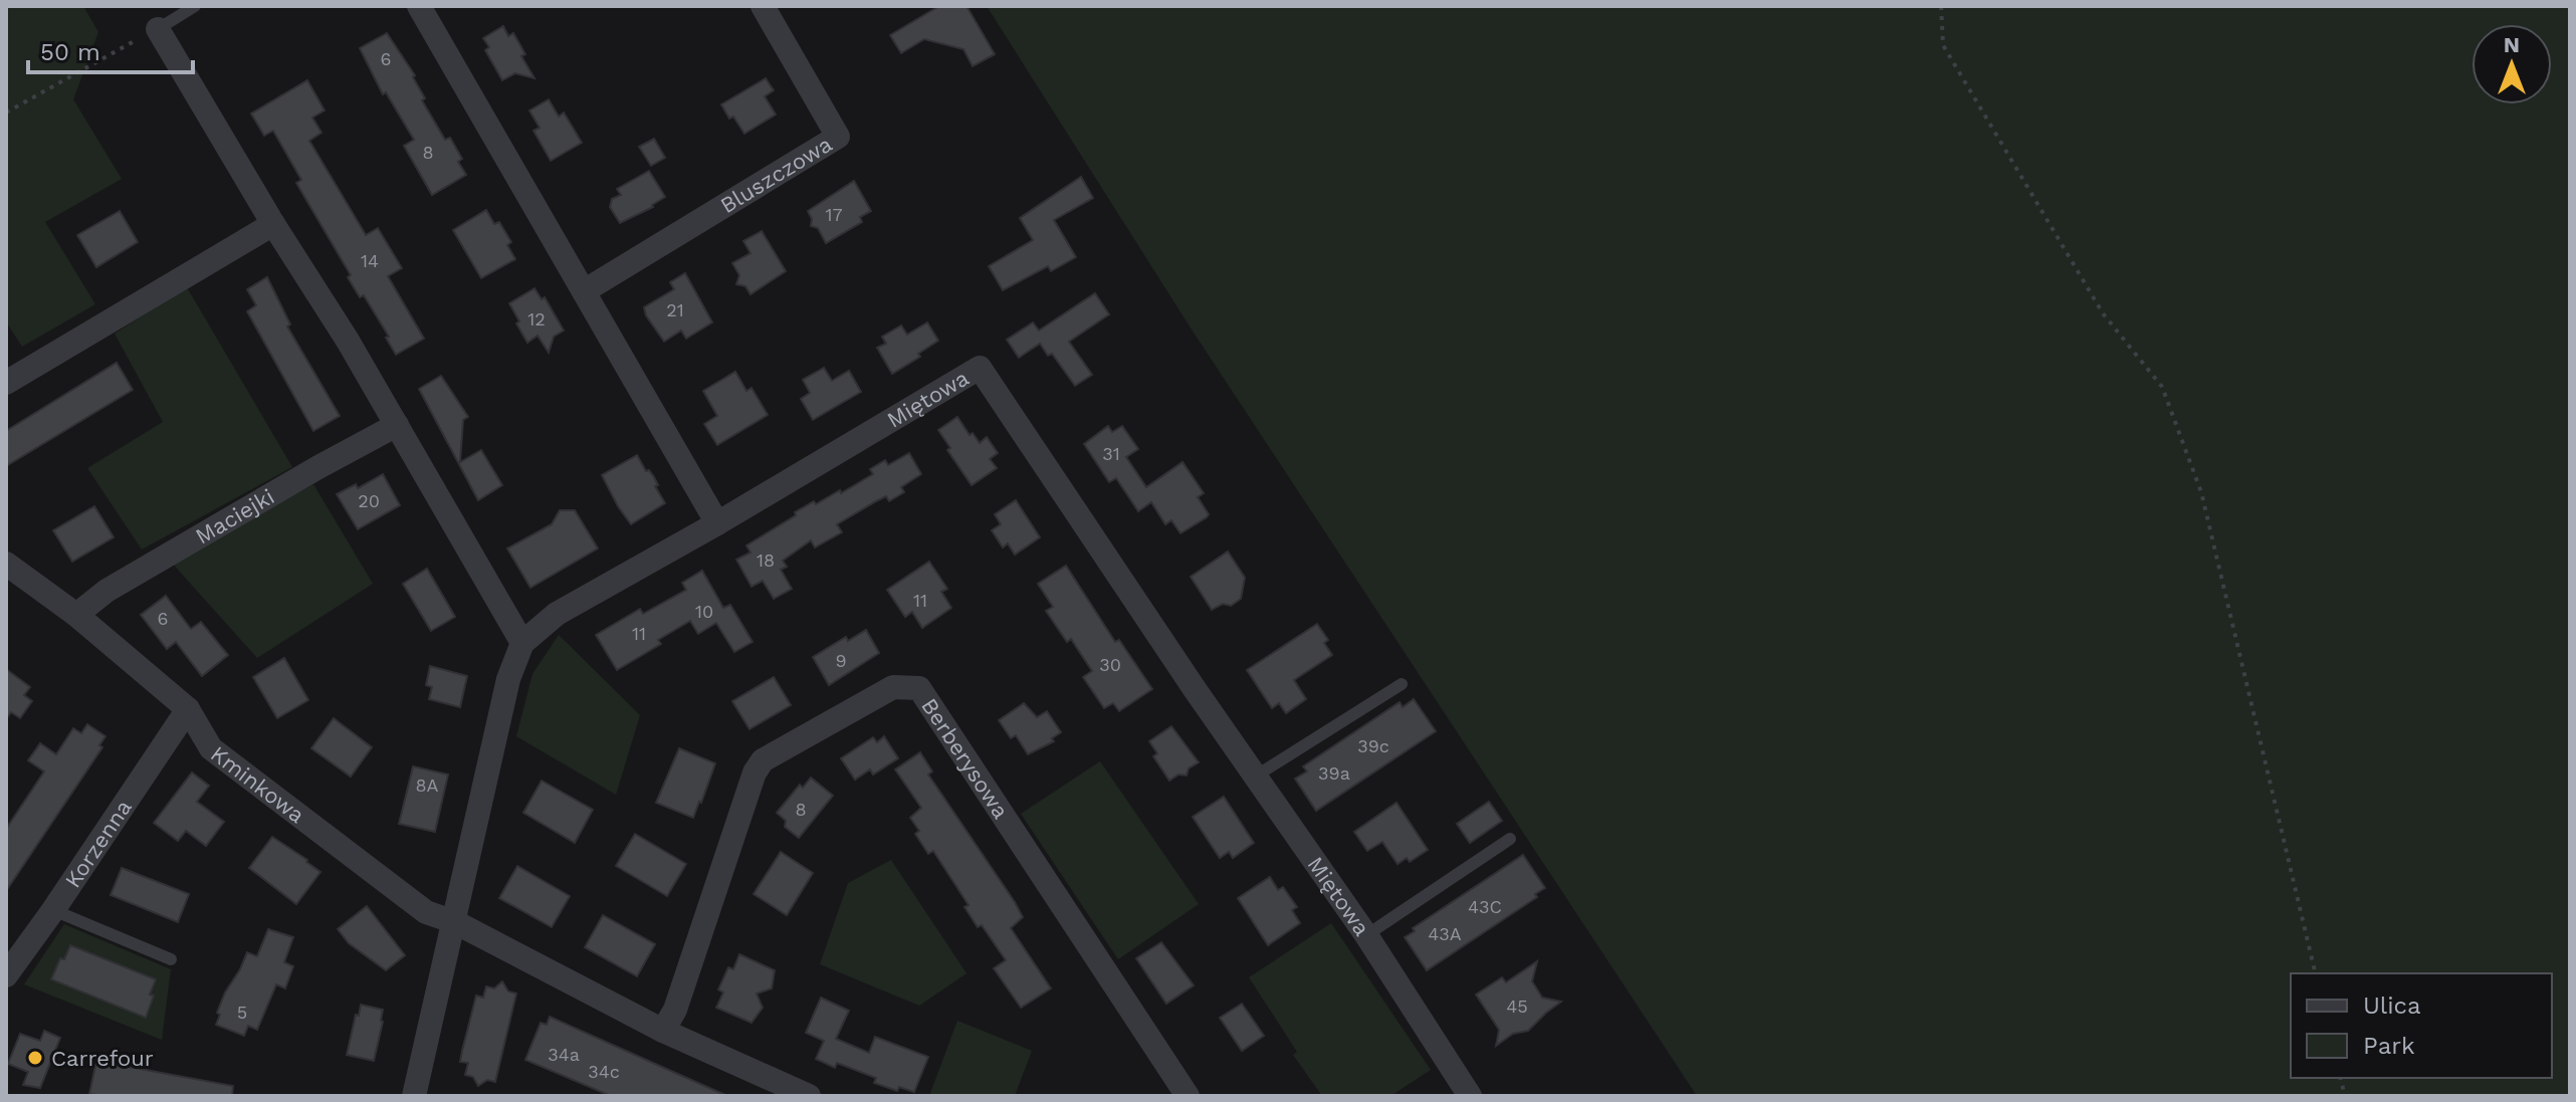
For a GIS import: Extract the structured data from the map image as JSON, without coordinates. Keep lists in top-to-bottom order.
{
  "streets": {
    "street": [
      "Bluszczowa",
      "Miętowa",
      "Maciejki",
      "Berberysowa",
      "Kminkowa",
      "Korzenna"
    ]
  },
  "crossings": [
    ["Maciejki", "Kminkowa"],
    ["Berberysowa", "Kminkowa"],
    ["Kminkowa", "Korzenna"]
  ],
  "places": ["Carrefour"],
  "house_numbers": [
    "6",
    "8",
    "17",
    "14",
    "21",
    "12",
    "31",
    "20",
    "18",
    "11",
    "10",
    "6",
    "11",
    "9",
    "30",
    "39c",
    "39a",
    "8A",
    "8",
    "43C",
    "43A",
    "45",
    "5",
    "34a",
    "34c"
  ],
  "legend": ["Ulica", "Park"],
  "scale_bar": "50 m",
  "north": "top"
}
